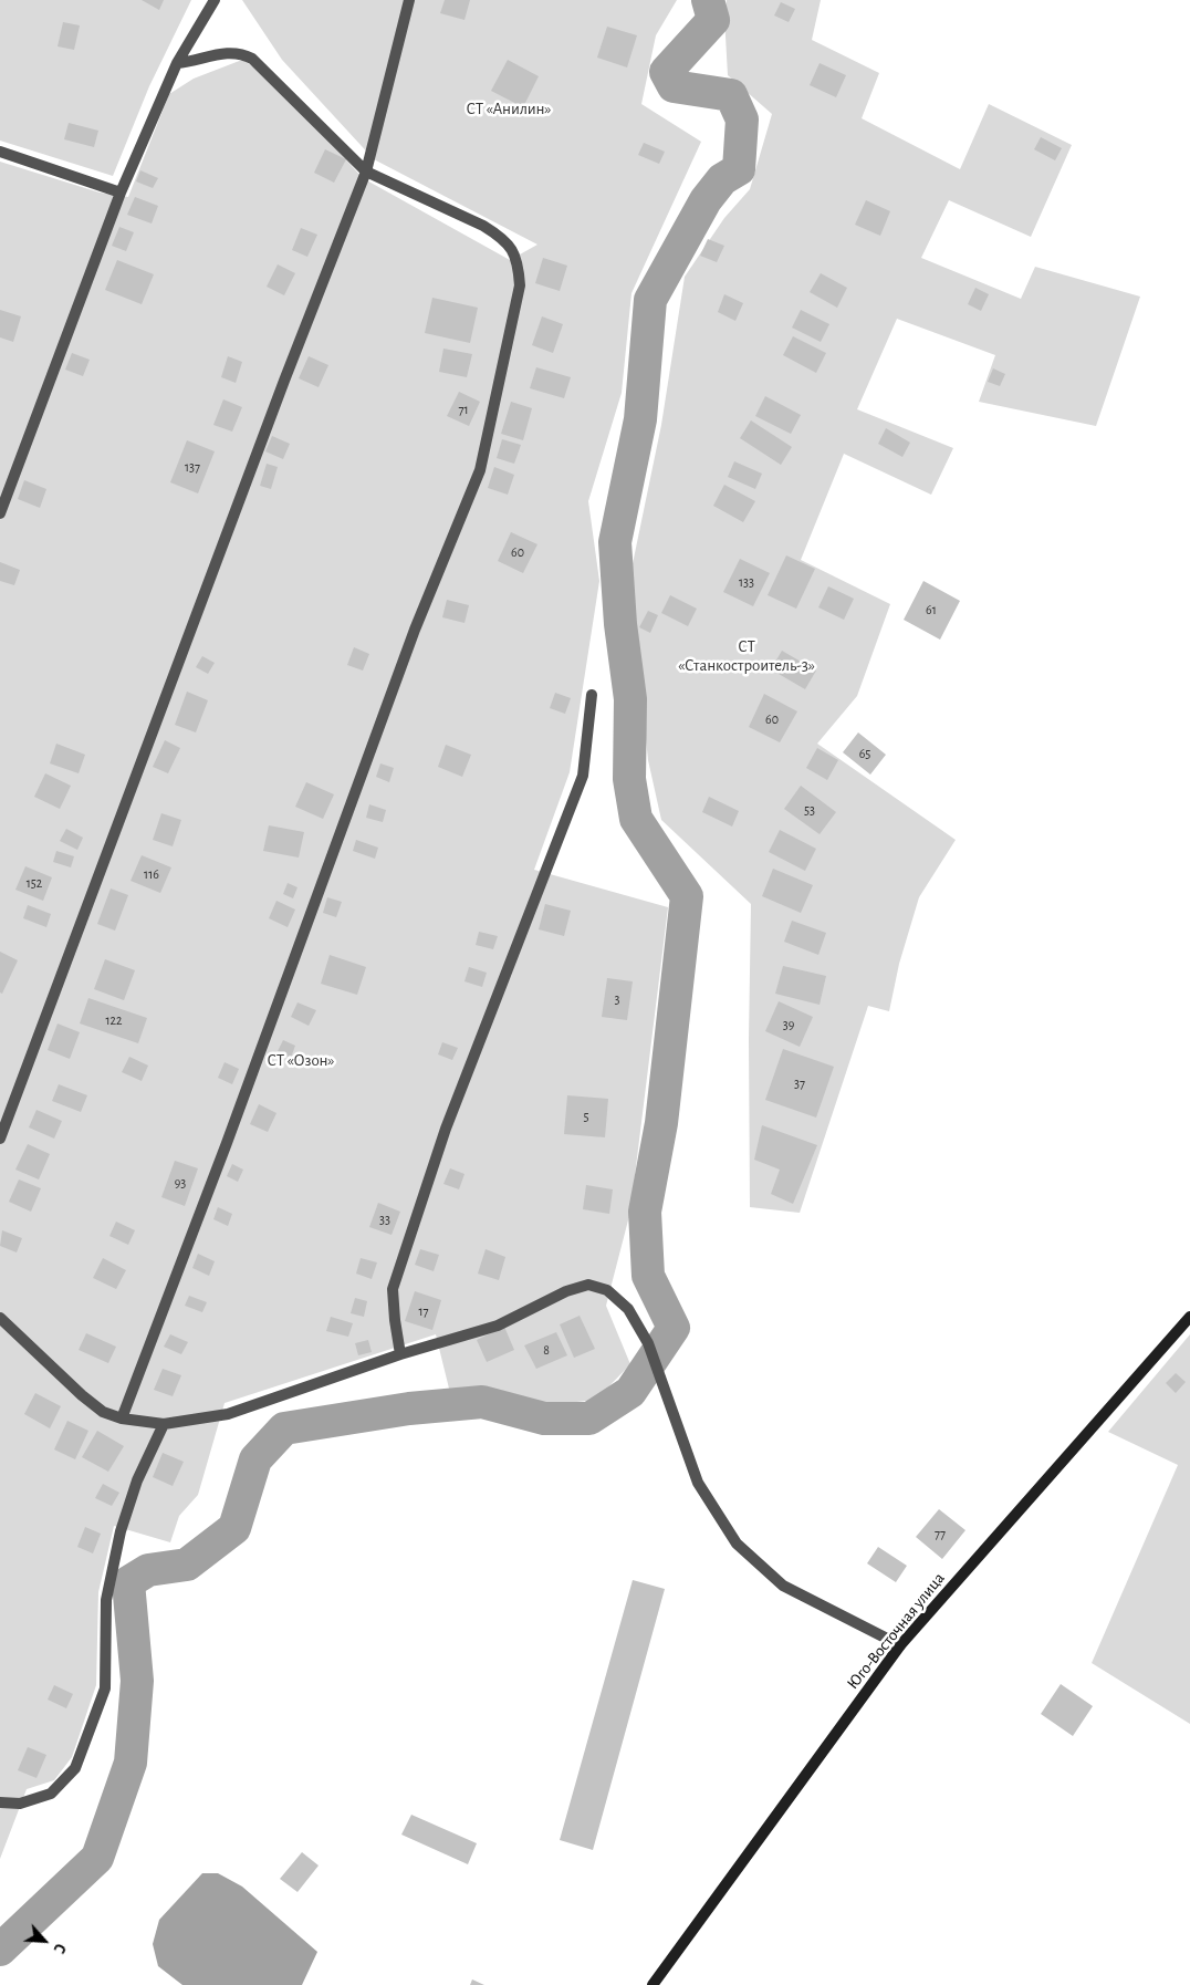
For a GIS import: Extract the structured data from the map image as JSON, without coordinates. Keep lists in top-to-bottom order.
{
  "streets": {
    "street": ["Юго-Восточная улица"]
  },
  "parks": ["СТ «Анилин»", "СТ «Станкостроитель-3»", "СТ «Озон»"],
  "house_numbers": [
    "71",
    "137",
    "60",
    "133",
    "61",
    "60",
    "65",
    "53",
    "116",
    "152",
    "3",
    "122",
    "39",
    "37",
    "5",
    "93",
    "33",
    "17",
    "8",
    "77"
  ],
  "north": "bottom right"
}
